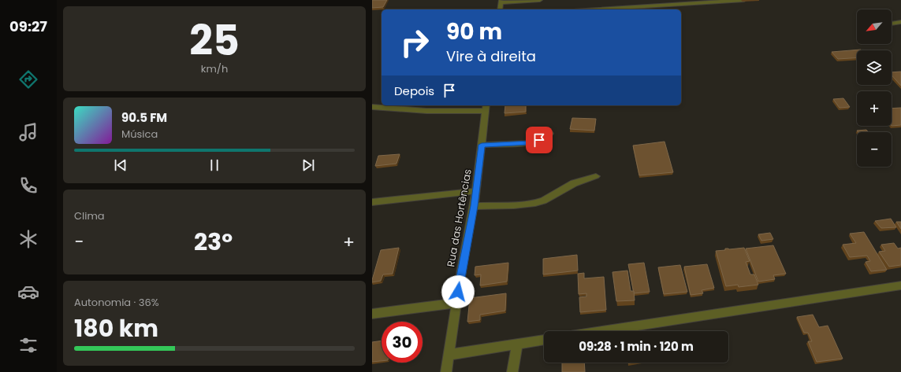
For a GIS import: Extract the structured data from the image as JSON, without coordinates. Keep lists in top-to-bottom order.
{
  "streets": {
    "street": ["Rua das Hortências"]
  },
  "north": "bottom left",
  "page": {
    "tabs": "09:27",
    "tile": [
      ["25", "km/h"],
      "Clima",
      ["Autonomia · 36%", "180 km"]
    ],
    "map_buttons": ["+", "−"],
    "turn": ["90 m", "Vire à direita"],
    "then": "Depois",
    "song": ["90.5 FM", "Música"],
    "heat": ["−", "23°", "+"],
    "limit": "30",
    "trip": "09:28 · 1 min · 120 m"
  }
}
